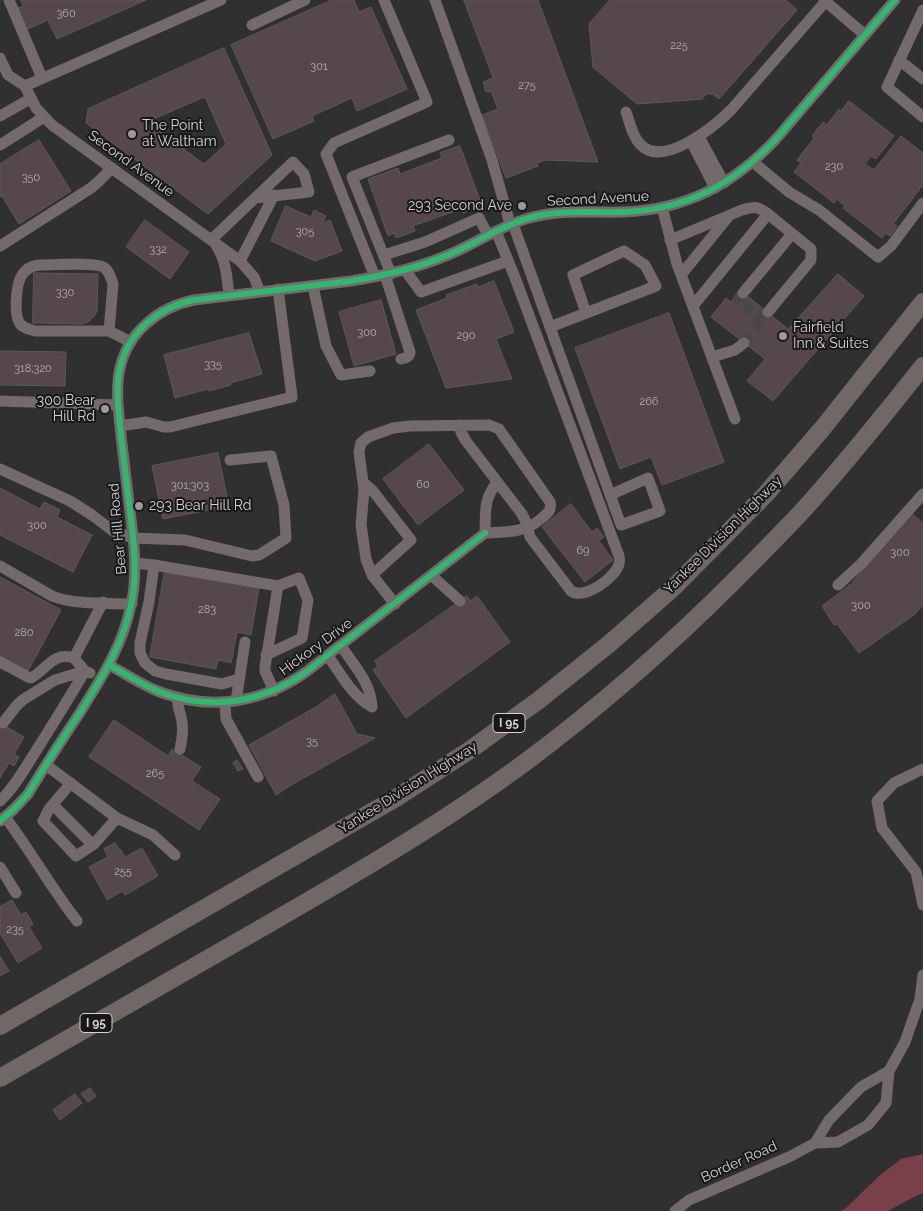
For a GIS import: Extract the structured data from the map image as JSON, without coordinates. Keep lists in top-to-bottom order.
{
  "streets": {
    "highway": ["Yankee Division Highway", "I 95"],
    "street": [
      "Second Avenue",
      "Bear Hill Road",
      "Hickory Drive",
      "Border Road"
    ]
  },
  "crossings": [
    ["Second Avenue", "Bear Hill Road"],
    ["Bear Hill Road", "Hickory Drive"]
  ],
  "places": [
    "The Point at Waltham",
    "293 Second Ave",
    "Fairfield Inn & Suites",
    "300 Bear Hill Rd",
    "293 Bear Hill Rd"
  ],
  "house_numbers": [
    "360",
    "225",
    "301",
    "275",
    "230",
    "350",
    "305",
    "332",
    "330",
    "300",
    "290",
    "335",
    "318;320",
    "266",
    "60",
    "301;303",
    "300",
    "69",
    "300",
    "300",
    "283",
    "280",
    "35",
    "265",
    "255",
    "235"
  ]
}
